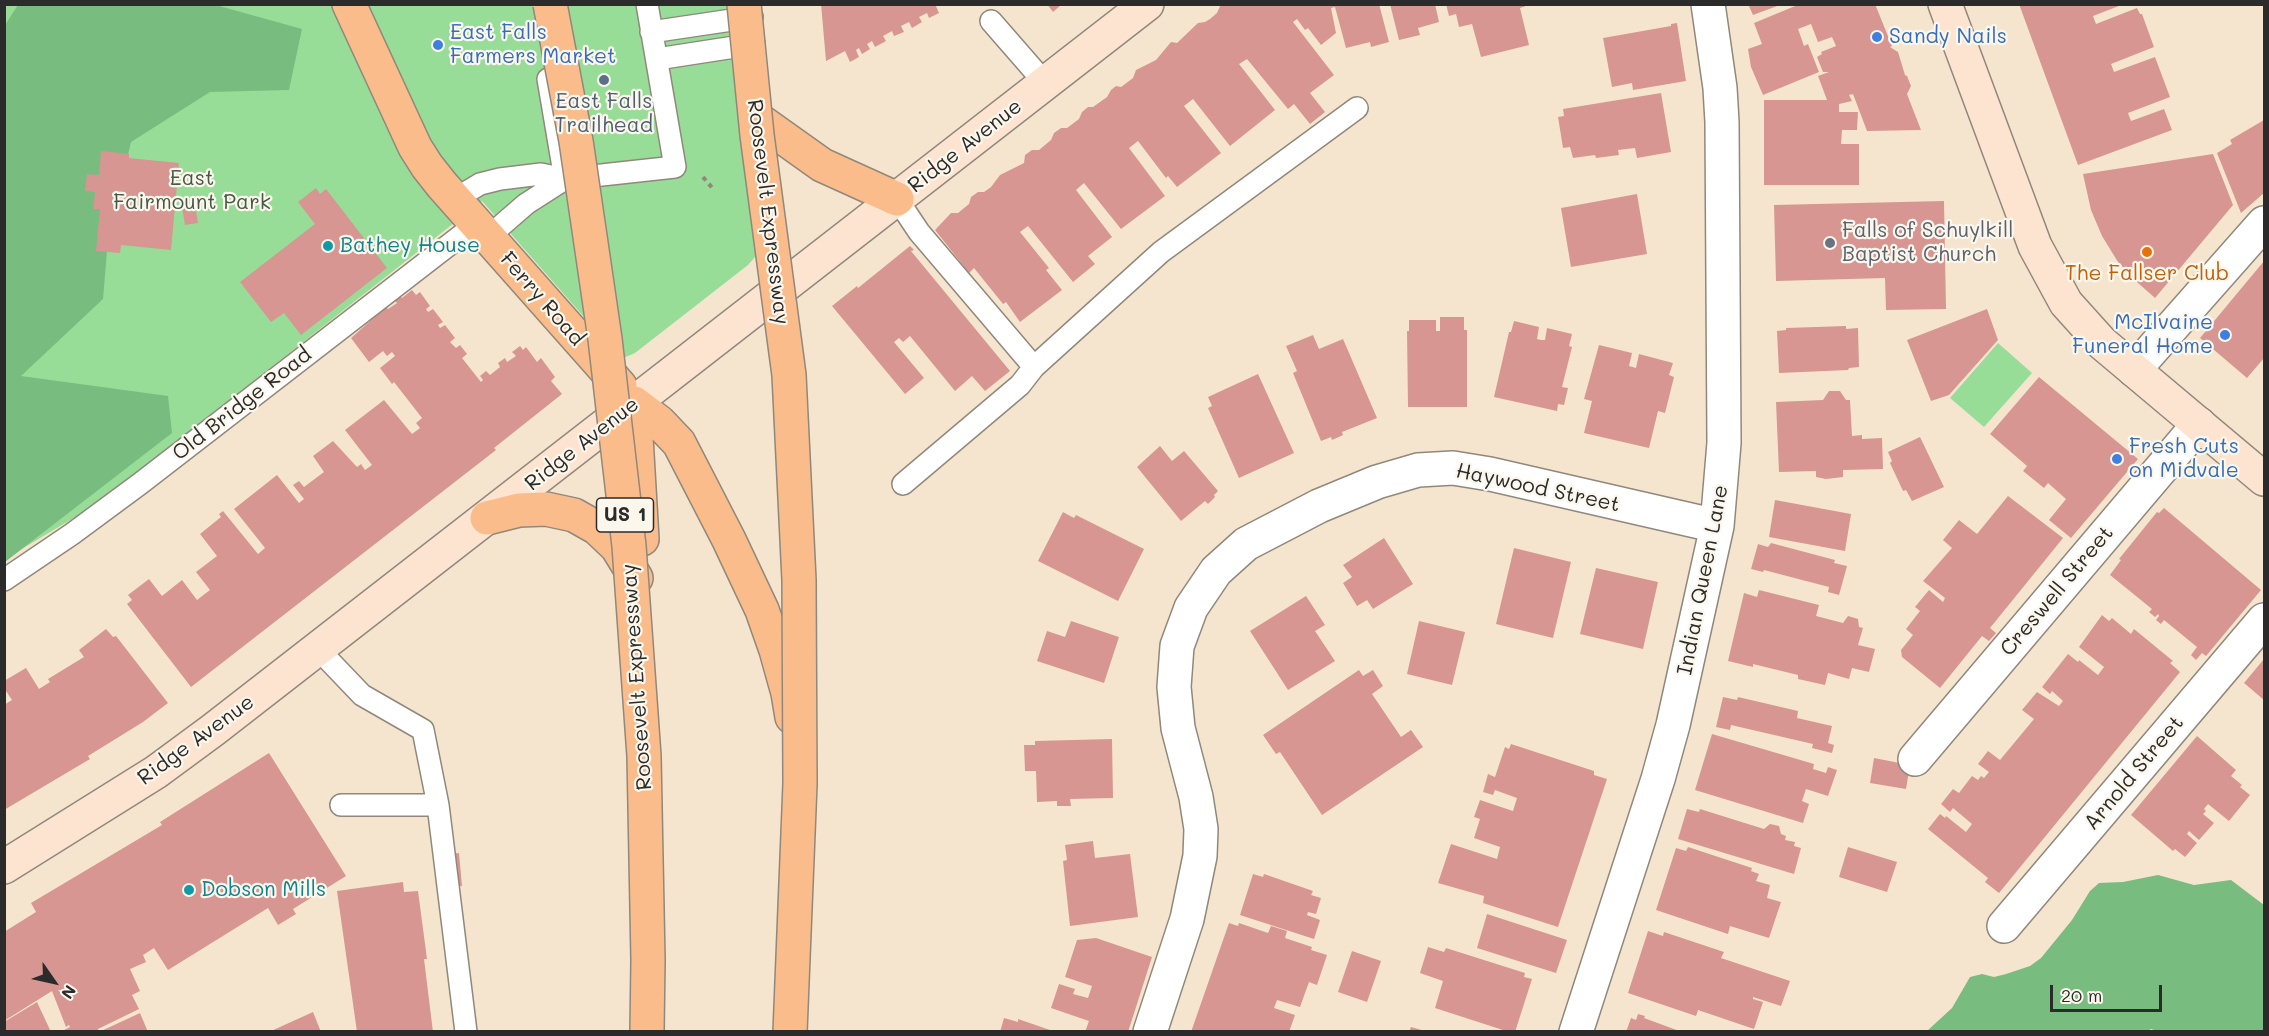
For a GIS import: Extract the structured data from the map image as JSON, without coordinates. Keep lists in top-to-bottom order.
{
  "streets": {
    "main road": [
      "Ridge Avenue",
      "Roosevelt Expressway",
      "Ferry Road",
      "US 1"
    ],
    "street": [
      "Haywood Street",
      "Indian Queen Lane",
      "Creswell Street",
      "Arnold Street"
    ],
    "lane": ["Old Bridge Road"]
  },
  "crossings": [
    ["Ridge Avenue", "Ferry Road"],
    ["Ferry Road", "Old Bridge Road"],
    ["Haywood Street", "Indian Queen Lane"]
  ],
  "parks": ["East Fairmount Park"],
  "places": [
    "Sandy Nails",
    "East Falls Farmers Market",
    "East Falls Trailhead",
    "Falls of Schuylkill Baptist Church",
    "Bathey House",
    "The Fallser Club",
    "McIlvaine Funeral Home",
    "Fresh Cuts on Midvale",
    "Dobson Mills"
  ],
  "scale_bar": "20 m",
  "north": "bottom right"
}
